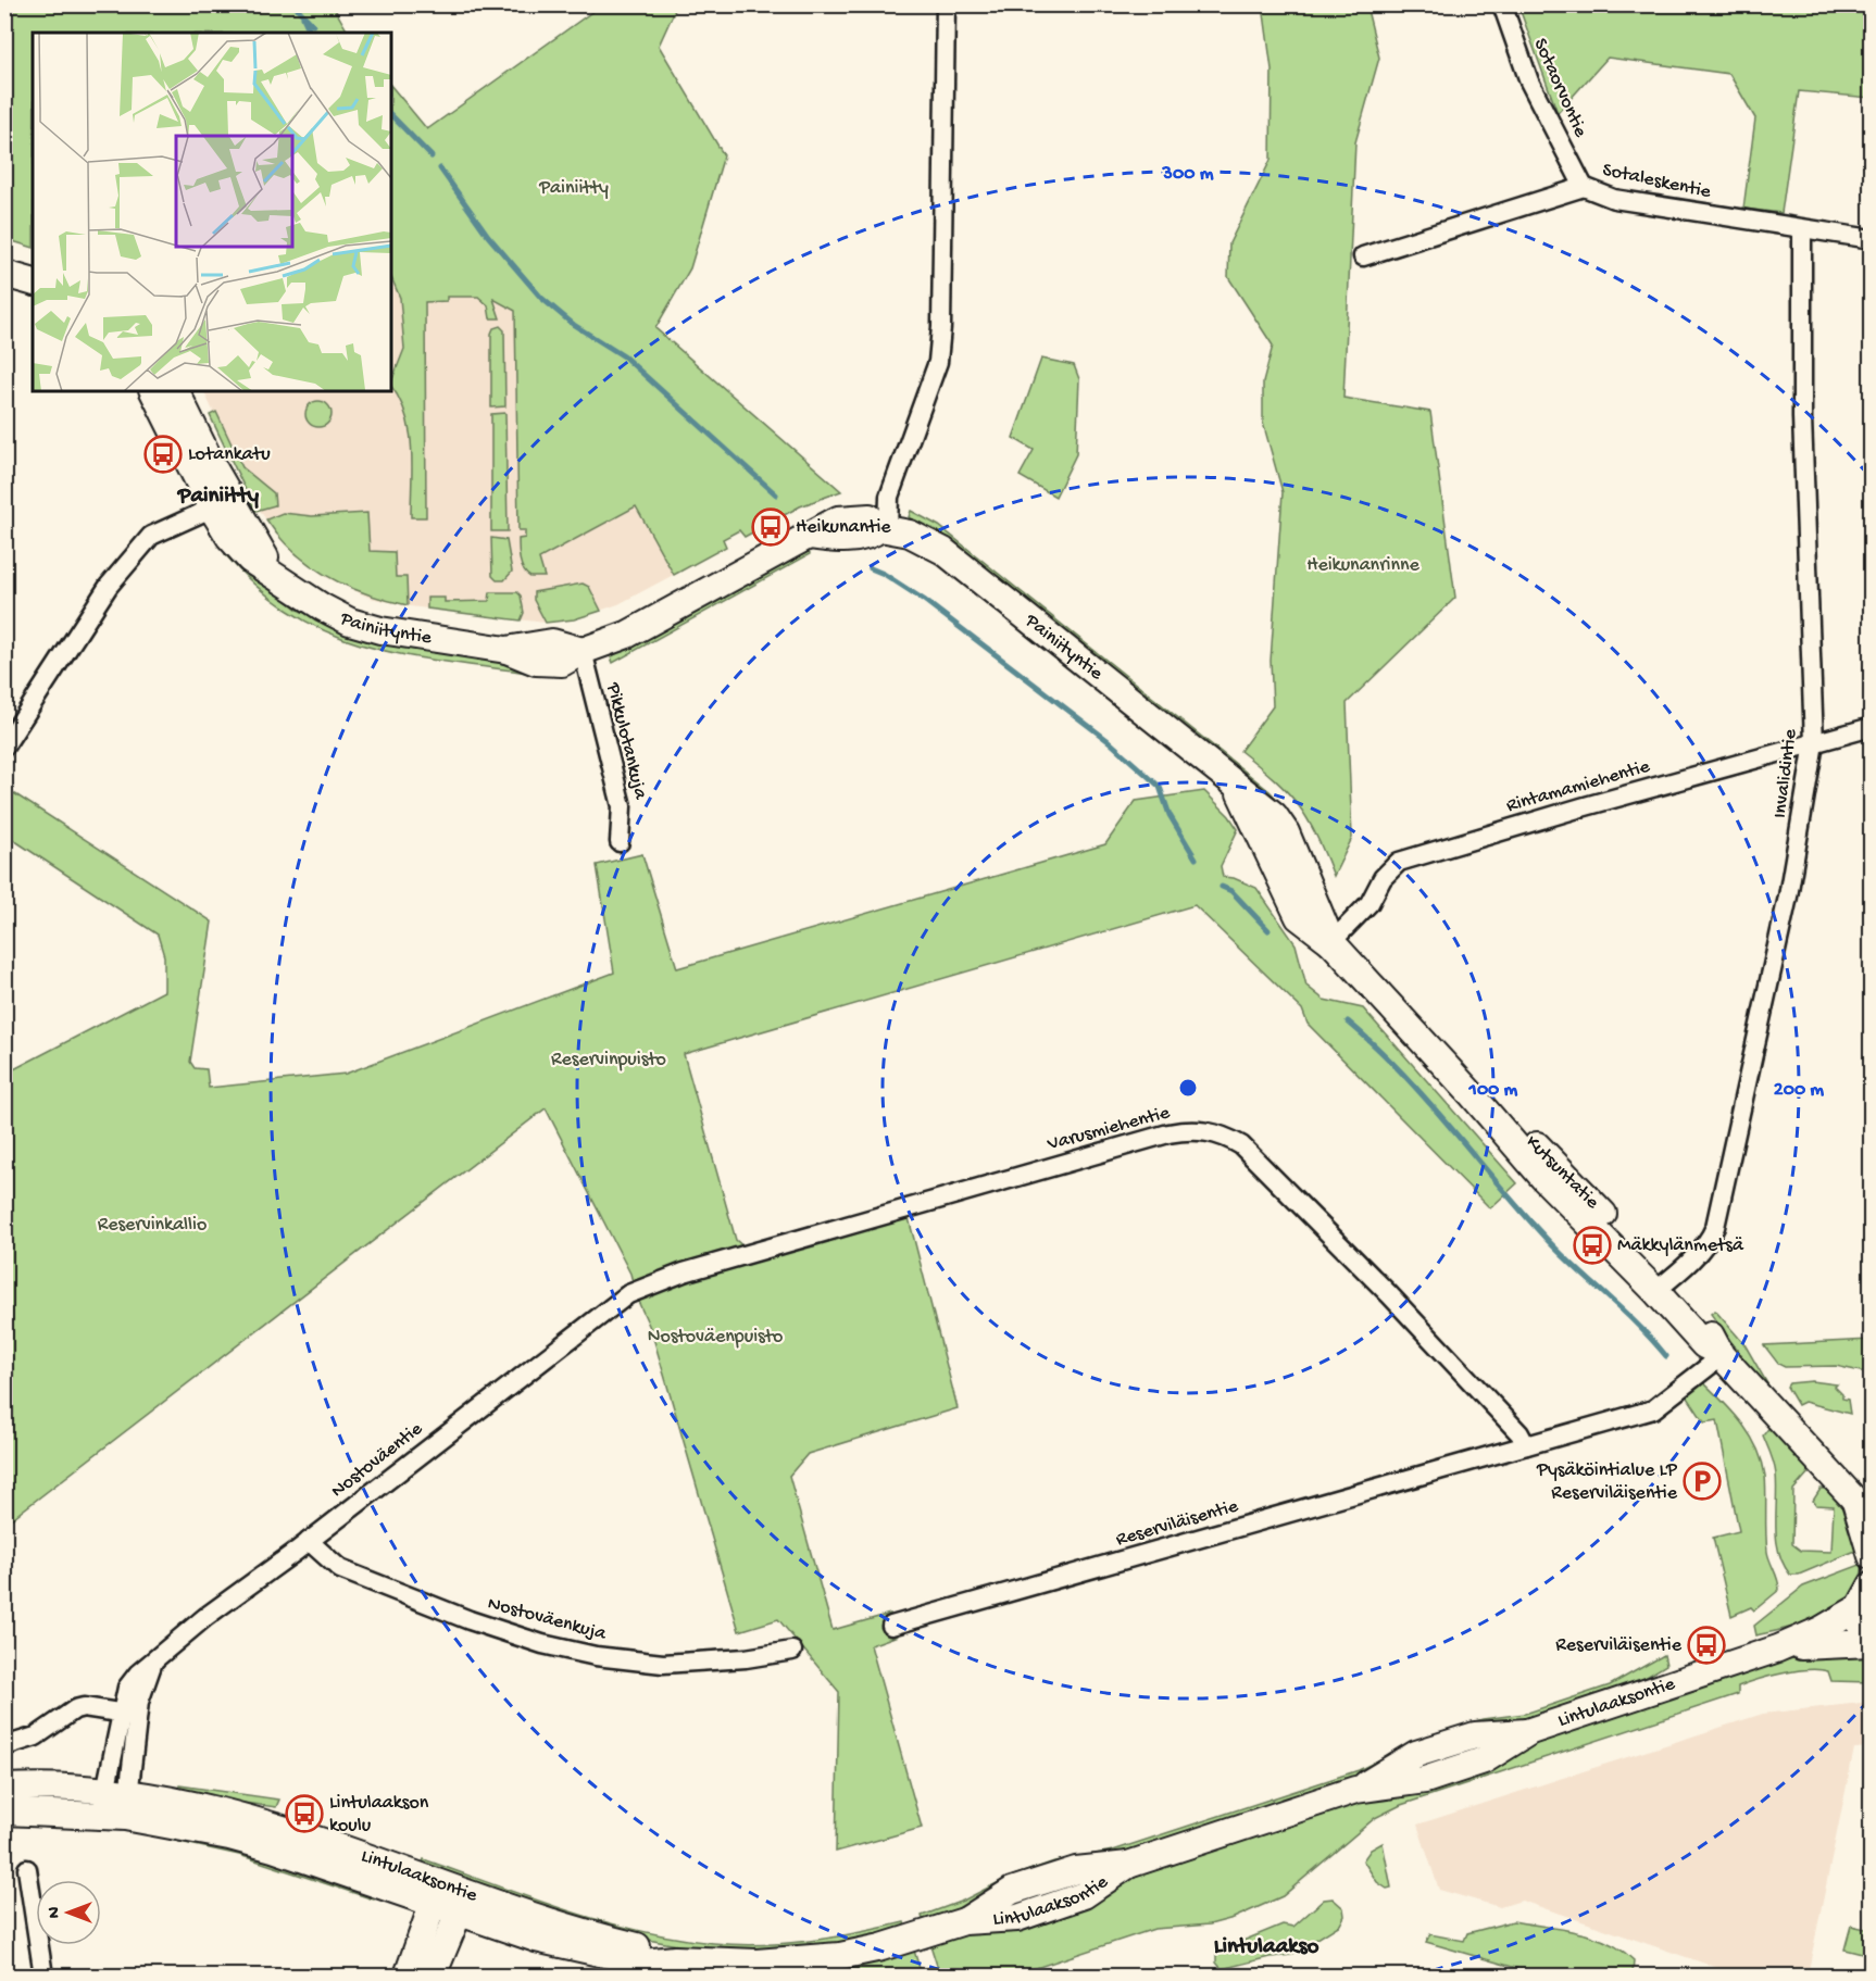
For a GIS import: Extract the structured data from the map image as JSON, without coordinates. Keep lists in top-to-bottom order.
{
  "streets": {
    "street": [
      "Sotaorvontie",
      "Sotaleskentie",
      "Painiityntie",
      "Pikkulotankuja",
      "Invalidintie",
      "Rintamamiehentie",
      "Varusmiehentie",
      "Kutsuntatie",
      "Nostoväentie",
      "Reserviläisentie",
      "Nostoväenkuja",
      "Lintulaaksontie"
    ]
  },
  "crossings": [
    ["Sotaorvontie", "Sotaleskentie"],
    ["Sotaleskentie", "Invalidintie"],
    ["Painiityntie", "Pikkulotankuja"],
    ["Painiityntie", "Rintamamiehentie"],
    ["Painiityntie", "Kutsuntatie"],
    ["Invalidintie", "Rintamamiehentie"],
    ["Invalidintie", "Kutsuntatie"],
    ["Rintamamiehentie", "Kutsuntatie"],
    ["Varusmiehentie", "Nostoväentie"],
    ["Varusmiehentie", "Reserviläisentie"],
    ["Kutsuntatie", "Reserviläisentie"],
    ["Nostoväentie", "Nostoväenkuja"],
    ["Nostoväentie", "Lintulaaksontie"]
  ],
  "districts": ["Painiitty", "Lintulaakso"],
  "parks": [
    "Painiitty",
    "Heikunanrinne",
    "Reservinpuisto",
    "Reservinkallio",
    "Nostoväenpuisto"
  ],
  "places": {
    "bus stop": [
      "Lotankatu",
      "Heikunantie",
      "Mäkkylänmetsä",
      "Reserviläisentie",
      "Lintulaakson koulu"
    ],
    "parking": ["Pysäköintialue LP Reserviläisentie"]
  },
  "north": "left",
  "rings": ["300 m", "100 m", "200 m"]
}
